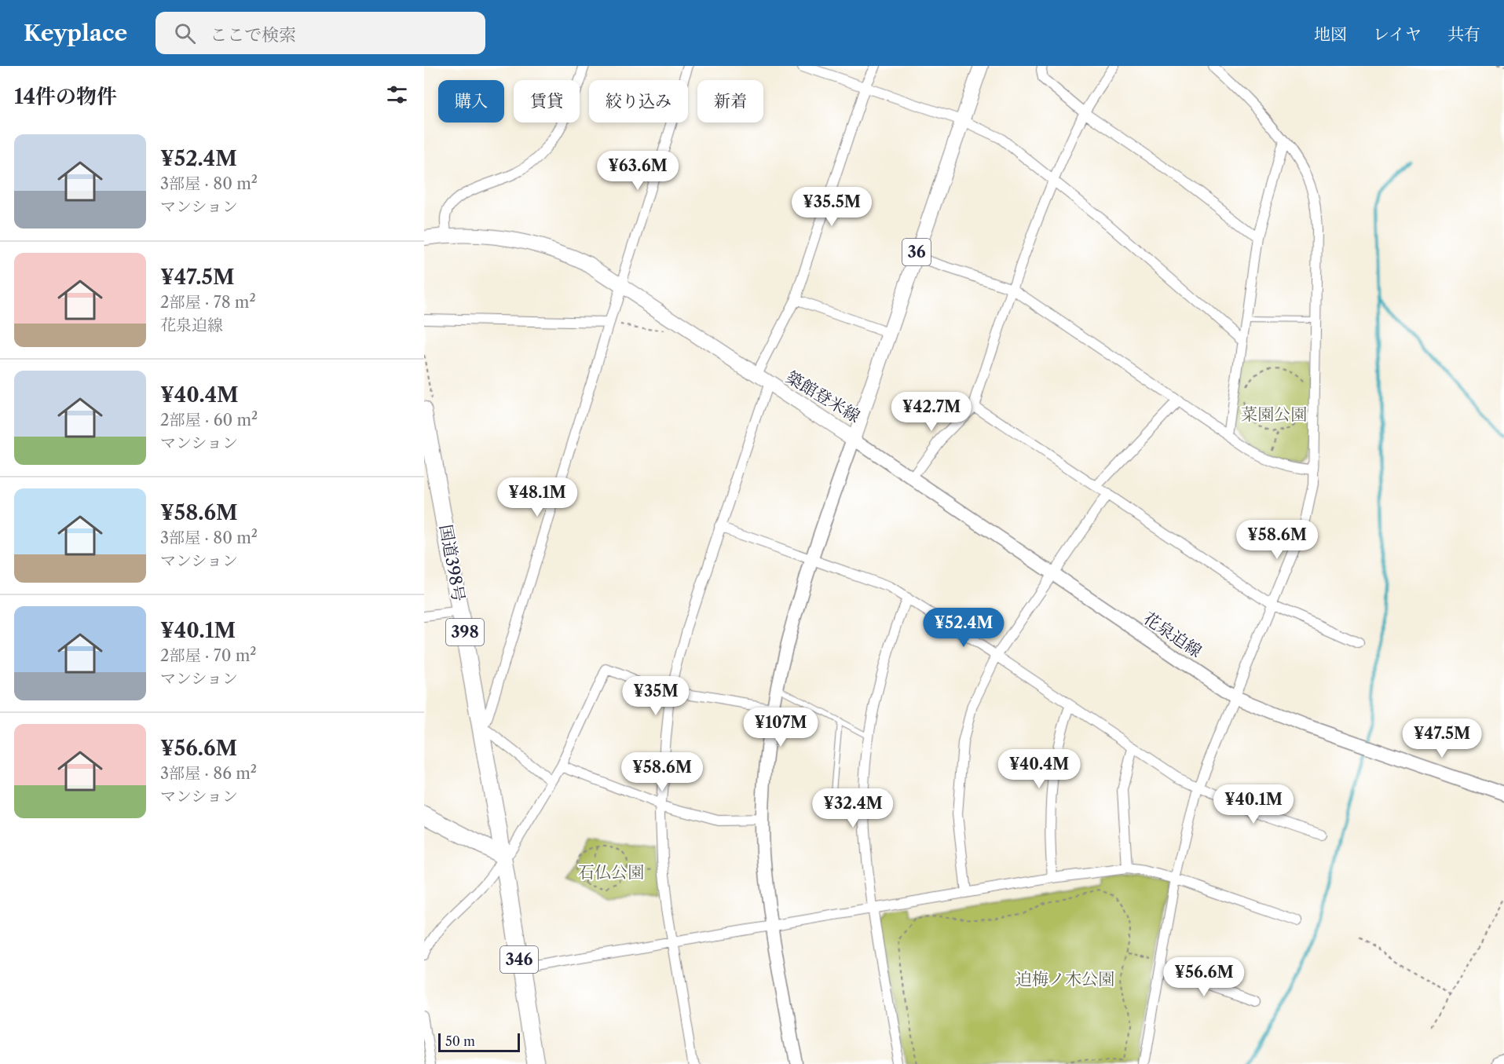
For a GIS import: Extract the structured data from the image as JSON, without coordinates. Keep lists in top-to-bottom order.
{
  "streets": {
    "highway": ["国道398号", "398", "346"],
    "main road": ["36", "築館登米線", "花泉迫線"]
  },
  "crossings": [
    ["築館登米線", "花泉迫線"],
    ["国道398号", "346"]
  ],
  "parks": ["菜園公園", "石仏公園", "迫梅ノ木公園"],
  "scale_bar": "50 m",
  "page": {
    "header": "Keyplace",
    "search": "ここで検索",
    "nav": ["地図", "レイヤ", "共有"],
    "heading": "14件の物件",
    "chip": [
      "購入",
      "賃貸",
      "絞り込み",
      "新着"
    ],
    "list": [
      {
        "name": "¥52.4M",
        "note": "3部屋 · 80 m² · マンション"
      },
      {
        "name": "¥47.5M",
        "note": "2部屋 · 78 m² · 花泉迫線"
      },
      {
        "name": "¥40.4M",
        "note": "2部屋 · 60 m² · マンション"
      },
      {
        "name": "¥58.6M",
        "note": "3部屋 · 80 m² · マンション"
      },
      {
        "name": "¥40.1M",
        "note": "2部屋 · 70 m² · マンション"
      },
      {
        "name": "¥56.6M",
        "note": "3部屋 · 86 m² · マンション"
      }
    ],
    "price": [
      "¥63.6M",
      "¥35.5M",
      "¥42.7M",
      "¥48.1M",
      "¥58.6M",
      "¥52.4M",
      "¥35M",
      "¥107M",
      "¥47.5M",
      "¥40.4M",
      "¥58.6M",
      "¥40.1M",
      "¥32.4M",
      "¥56.6M"
    ],
    "scale": "50 m"
  }
}
